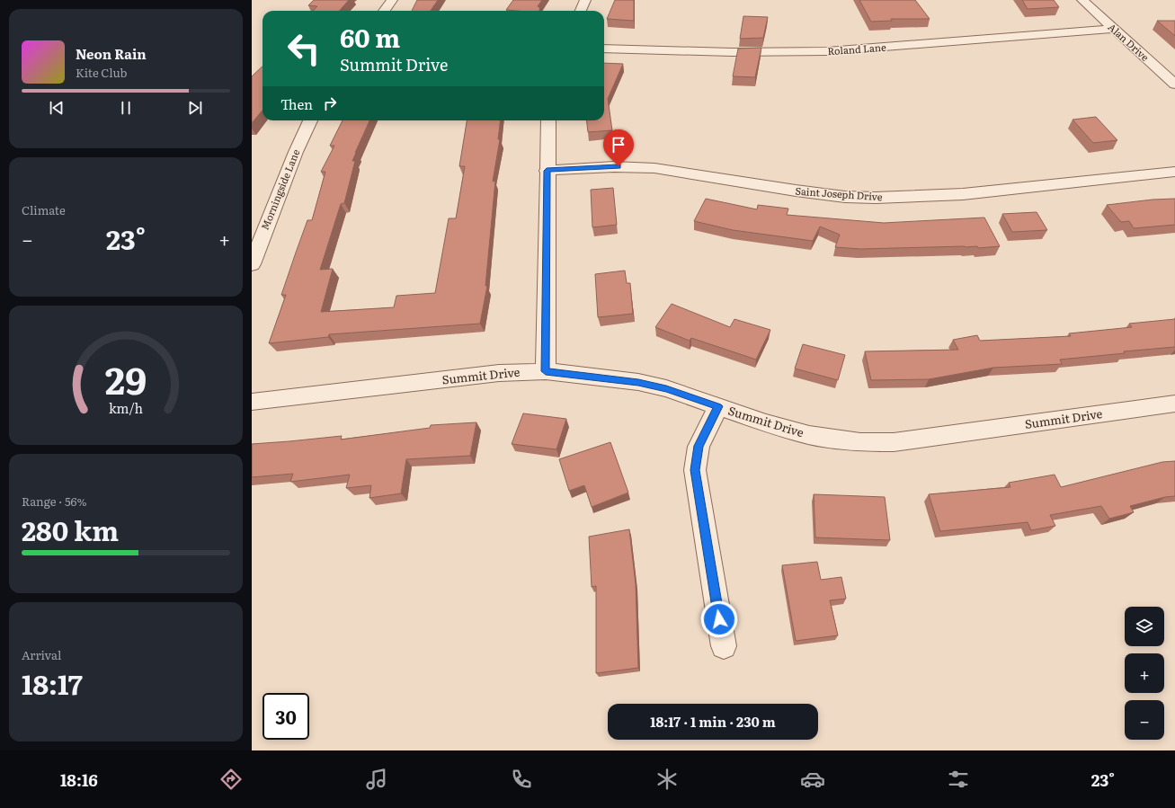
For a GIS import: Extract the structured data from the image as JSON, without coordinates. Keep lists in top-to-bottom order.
{
  "streets": {
    "street": [
      "Alan Drive",
      "Roland Lane",
      "Morningside Lane",
      "Saint Joseph Drive",
      "Summit Drive"
    ]
  },
  "crossings": [
    ["Alan Drive", "Roland Lane"]
  ],
  "page": {
    "turn": ["60 m", "Summit Drive"],
    "song": ["Neon Rain", "Kite Club"],
    "then": "Then",
    "tile": [
      "Climate",
      ["Range · 56%", "280 km"],
      ["Arrival", "18:17"]
    ],
    "heat": ["−", "23°", "+"],
    "map_buttons": ["+", "−"],
    "limit": "30",
    "trip": "18:17 · 1 min · 230 m",
    "tabs": ["18:16", "23°"],
    "gauge": ["29", "km/h"]
  }
}
